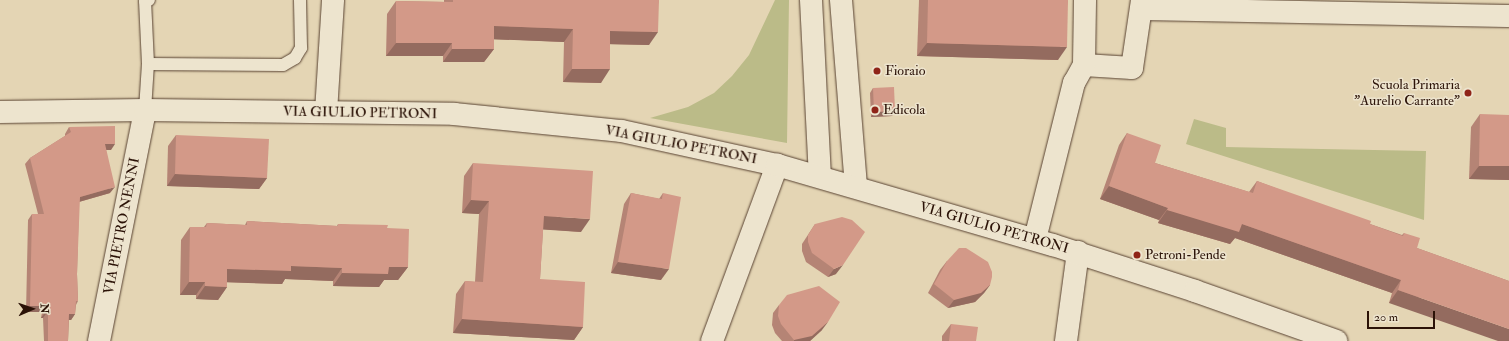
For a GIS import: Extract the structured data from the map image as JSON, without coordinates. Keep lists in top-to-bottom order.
{
  "streets": {
    "street": ["VIA GIULIO PETRONI", "VIA PIETRO NENNI"]
  },
  "crossings": [
    ["VIA GIULIO PETRONI", "VIA PIETRO NENNI"]
  ],
  "places": [
    "Fioraio",
    "Scuola Primaria \"Aurelio Carrante\"",
    "Edicola",
    "Petroni-Pende"
  ],
  "scale_bar": "20 m",
  "north": "right"
}
